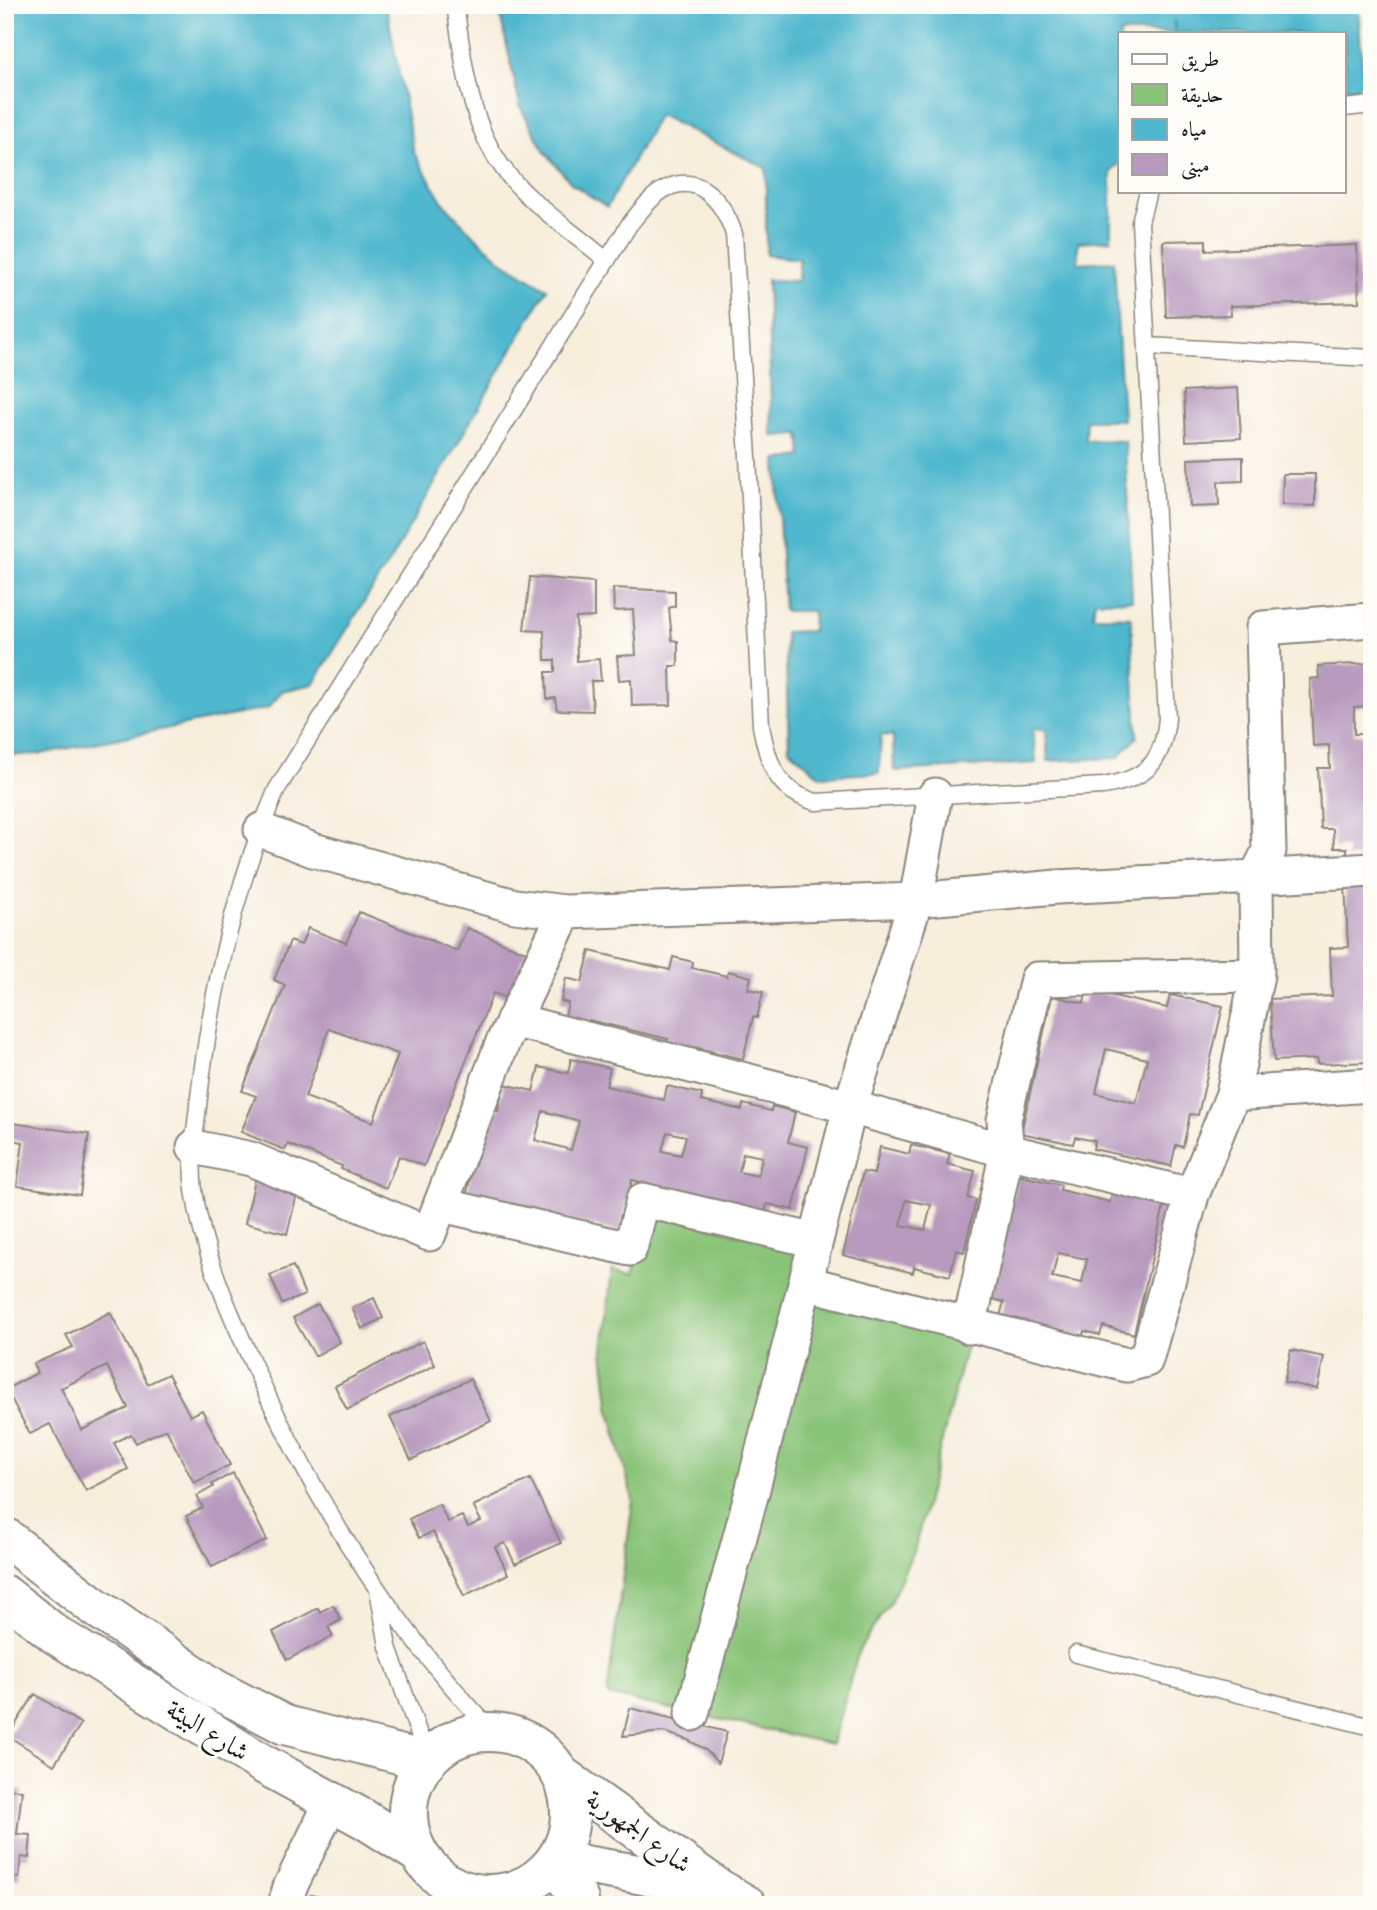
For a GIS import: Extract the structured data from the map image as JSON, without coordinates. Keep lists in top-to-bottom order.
{
  "streets": {
    "main road": ["شارع البيئة", "شارع الجمهورية"]
  },
  "crossings": [
    ["شارع البيئة", "شارع الجمهورية"]
  ],
  "legend": [
    "طريق",
    "حديقة",
    "مياه",
    "مبنى"
  ]
}
